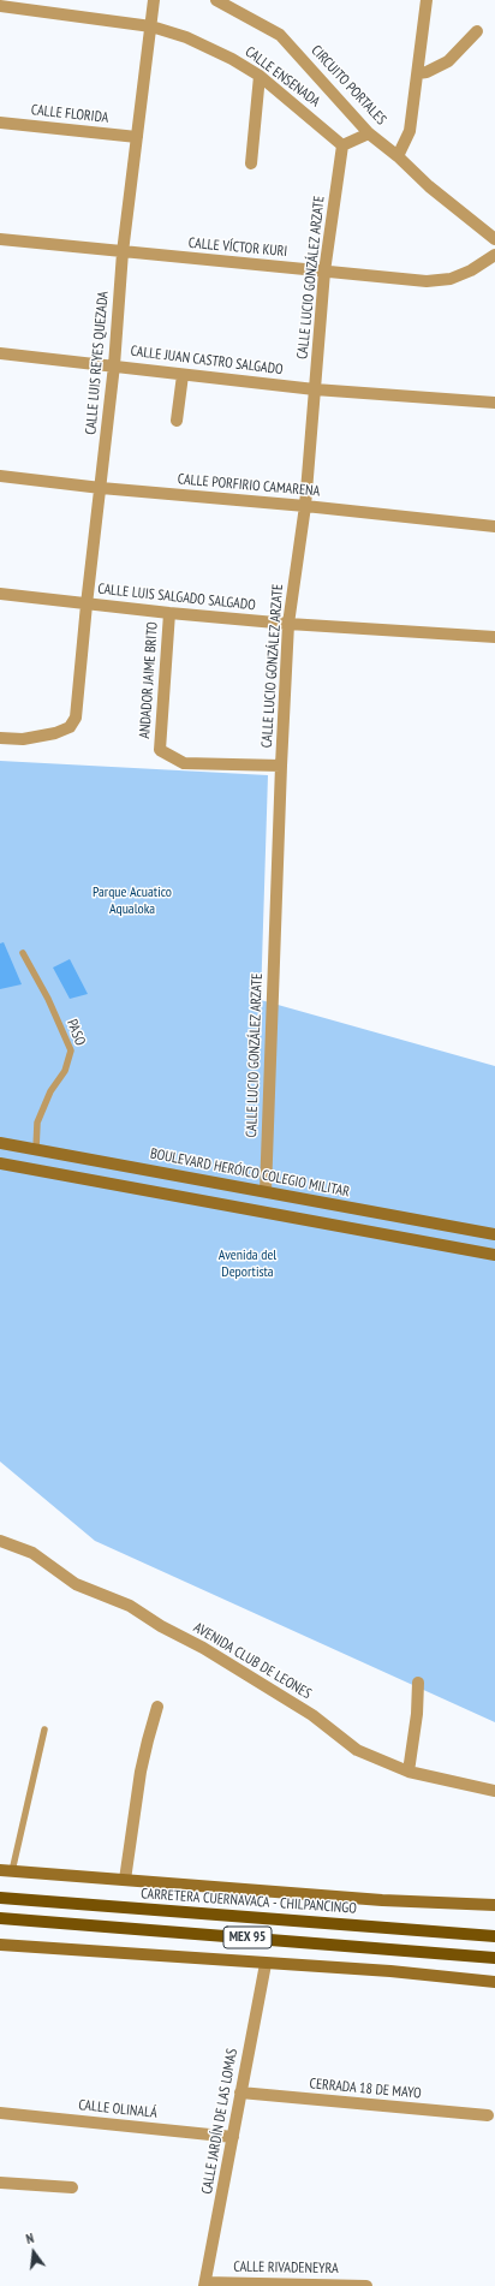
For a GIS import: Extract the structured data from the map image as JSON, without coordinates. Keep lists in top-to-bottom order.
{
  "streets": {
    "main road": ["BOULEVARD HERÓICO COLEGIO MILITAR", "CARRETERA CUERNAVACA - CHILPANCINGO", "MEX 95"],
    "street": [
      "CALLE ENSENADA",
      "CIRCUITO PORTALES",
      "CALLE FLORIDA",
      "CALLE VÍCTOR KURI",
      "CALLE LUCIO GONZÁLEZ ARZATE",
      "CALLE JUAN CASTRO SALGADO",
      "CALLE LUIS REYES QUEZADA",
      "CALLE PORFIRIO CAMARENA",
      "CALLE LUIS SALGADO SALGADO",
      "ANDADOR JAIME BRITO",
      "AVENIDA CLUB DE LEONES",
      "CERRADA 18 DE MAYO",
      "CALLE OLINALÁ",
      "CALLE JARDÍN DE LAS LOMAS",
      "CALLE RIVADENEYRA"
    ],
    "lane": ["PASO"]
  },
  "crossings": [
    ["CALLE ENSENADA", "CALLE LUCIO GONZÁLEZ ARZATE"],
    ["CALLE ENSENADA", "CALLE LUIS REYES QUEZADA"],
    ["CALLE FLORIDA", "CALLE LUIS REYES QUEZADA"],
    ["CALLE VÍCTOR KURI", "CALLE LUCIO GONZÁLEZ ARZATE"],
    ["CALLE VÍCTOR KURI", "CALLE LUIS REYES QUEZADA"],
    ["CALLE LUCIO GONZÁLEZ ARZATE", "CALLE JUAN CASTRO SALGADO"],
    ["CALLE LUCIO GONZÁLEZ ARZATE", "CALLE PORFIRIO CAMARENA"],
    ["CALLE LUCIO GONZÁLEZ ARZATE", "CALLE LUIS SALGADO SALGADO"],
    ["CALLE LUCIO GONZÁLEZ ARZATE", "ANDADOR JAIME BRITO"],
    ["CALLE LUCIO GONZÁLEZ ARZATE", "BOULEVARD HERÓICO COLEGIO MILITAR"],
    ["CALLE JUAN CASTRO SALGADO", "CALLE LUIS REYES QUEZADA"],
    ["CALLE LUIS REYES QUEZADA", "CALLE PORFIRIO CAMARENA"],
    ["CALLE LUIS REYES QUEZADA", "CALLE LUIS SALGADO SALGADO"],
    ["CALLE LUIS SALGADO SALGADO", "ANDADOR JAIME BRITO"],
    ["PASO", "BOULEVARD HERÓICO COLEGIO MILITAR"],
    ["CERRADA 18 DE MAYO", "CALLE JARDÍN DE LAS LOMAS"],
    ["CALLE OLINALÁ", "CALLE JARDÍN DE LAS LOMAS"],
    ["CALLE JARDÍN DE LAS LOMAS", "CALLE RIVADENEYRA"]
  ],
  "parks": ["Parque Acuatico Aqualoka", "Avenida del Deportista"],
  "north": "top"
}
